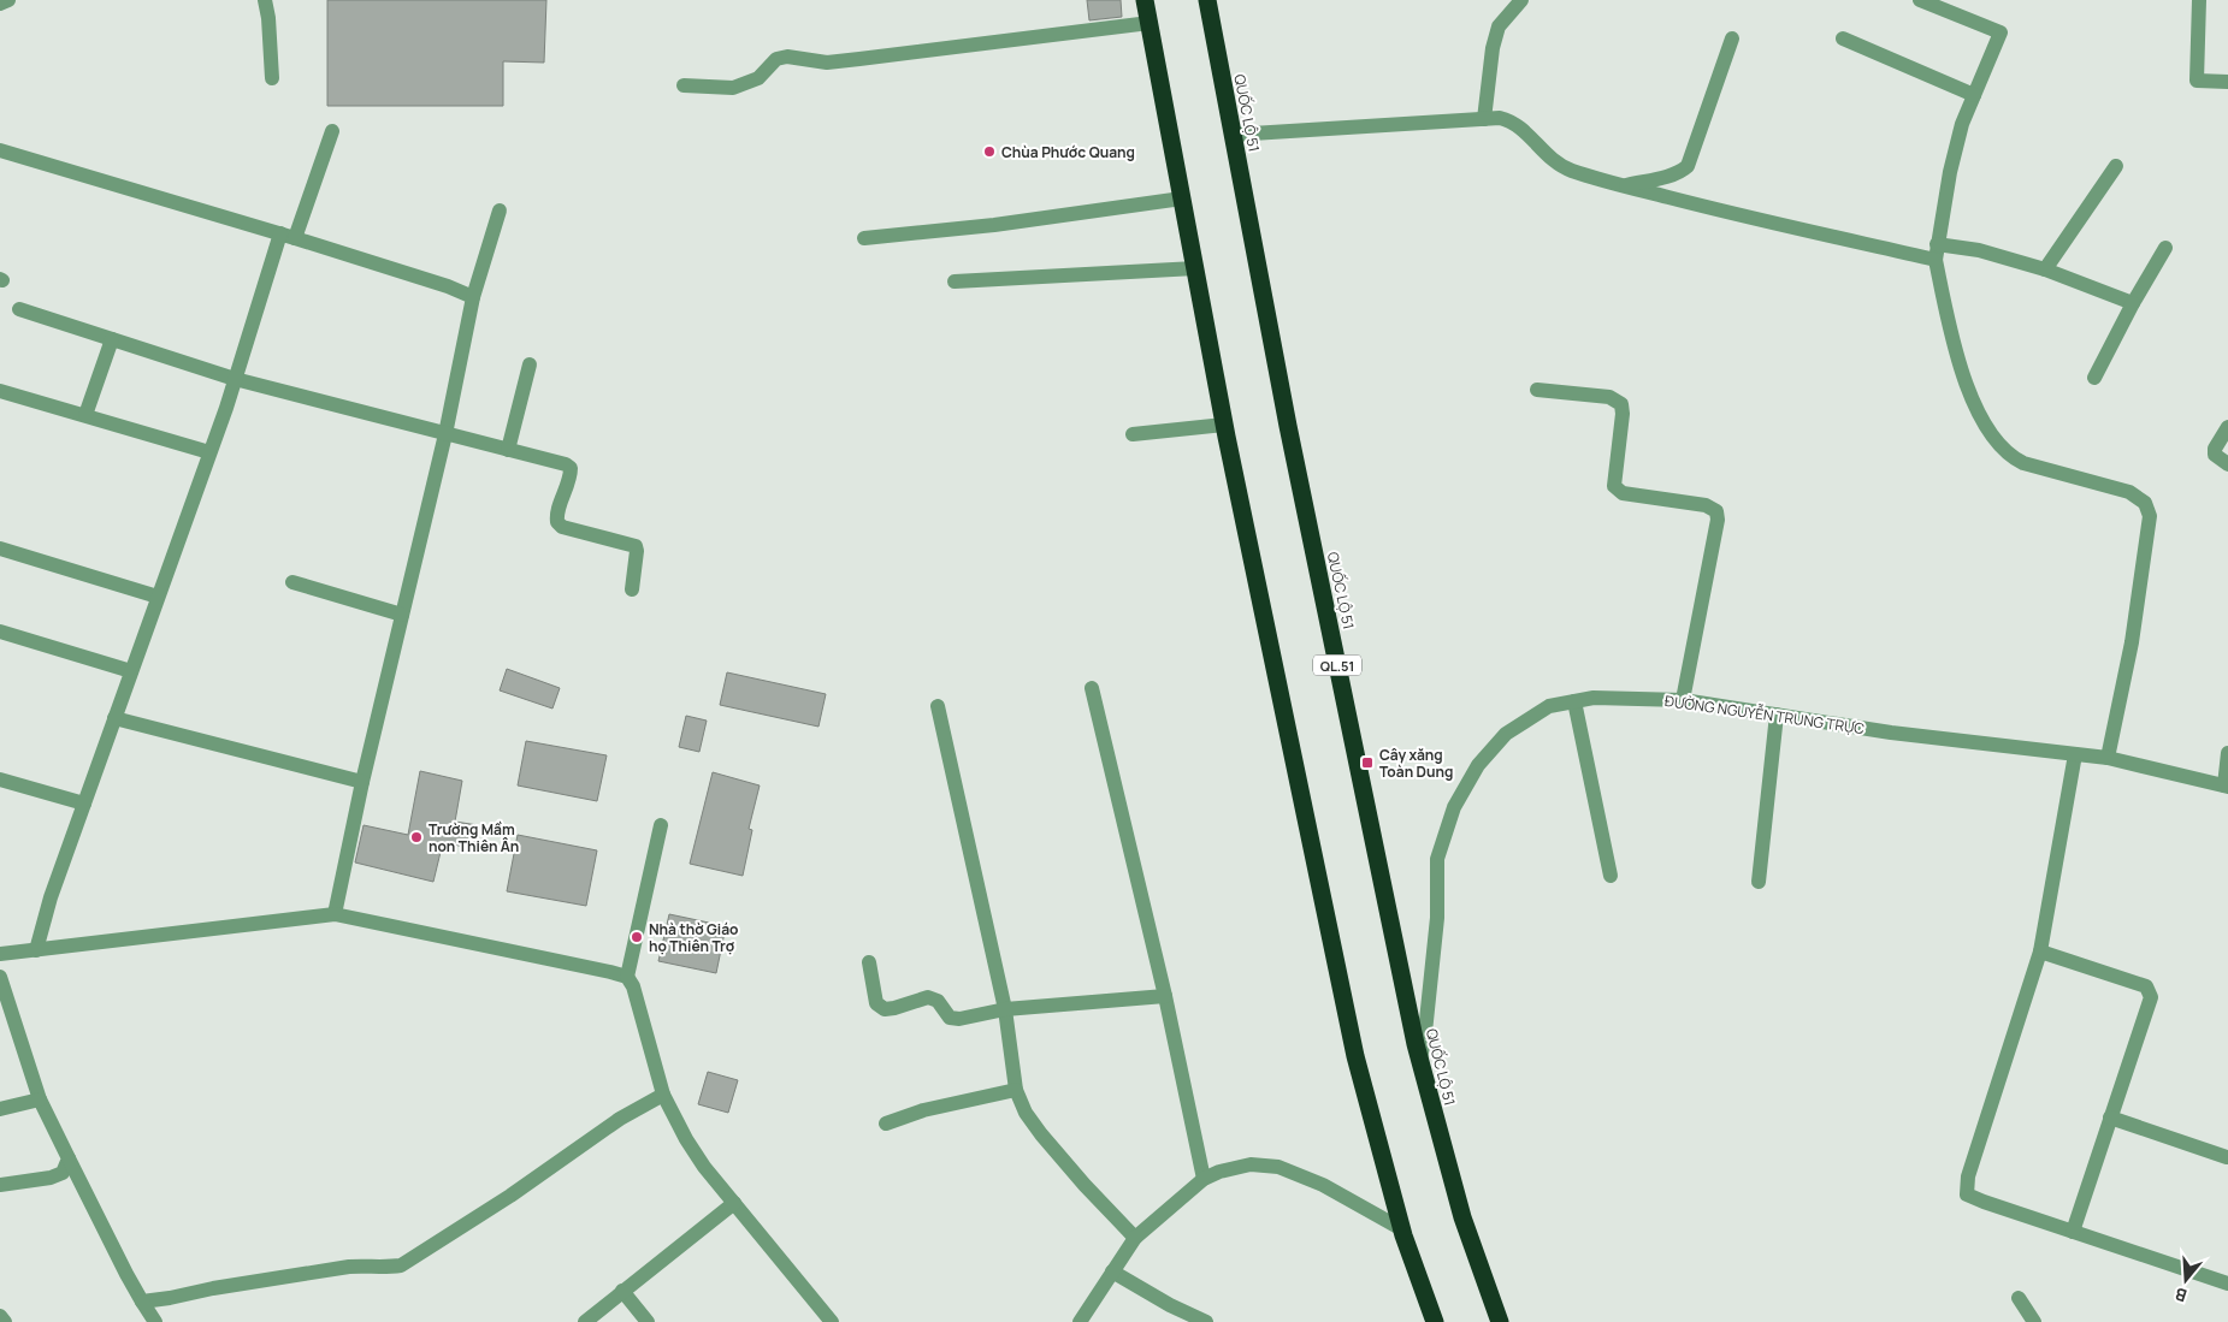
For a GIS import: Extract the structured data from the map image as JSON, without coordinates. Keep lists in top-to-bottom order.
{
  "streets": {
    "highway": ["QUỐC LỘ 51", "QL.51"],
    "street": ["ĐƯỜNG NGUYỄN TRUNG TRỰC"]
  },
  "crossings": [
    ["QUỐC LỘ 51", "ĐƯỜNG NGUYỄN TRUNG TRỰC"]
  ],
  "places": {
    "other": ["Chùa Phước Quang", "Trường Mầm non Thiên Ân", "Nhà thờ Giáo họ Thiên Trợ"],
    "transit": ["Cây xăng Toàn Dung"]
  },
  "north": "bottom"
}
